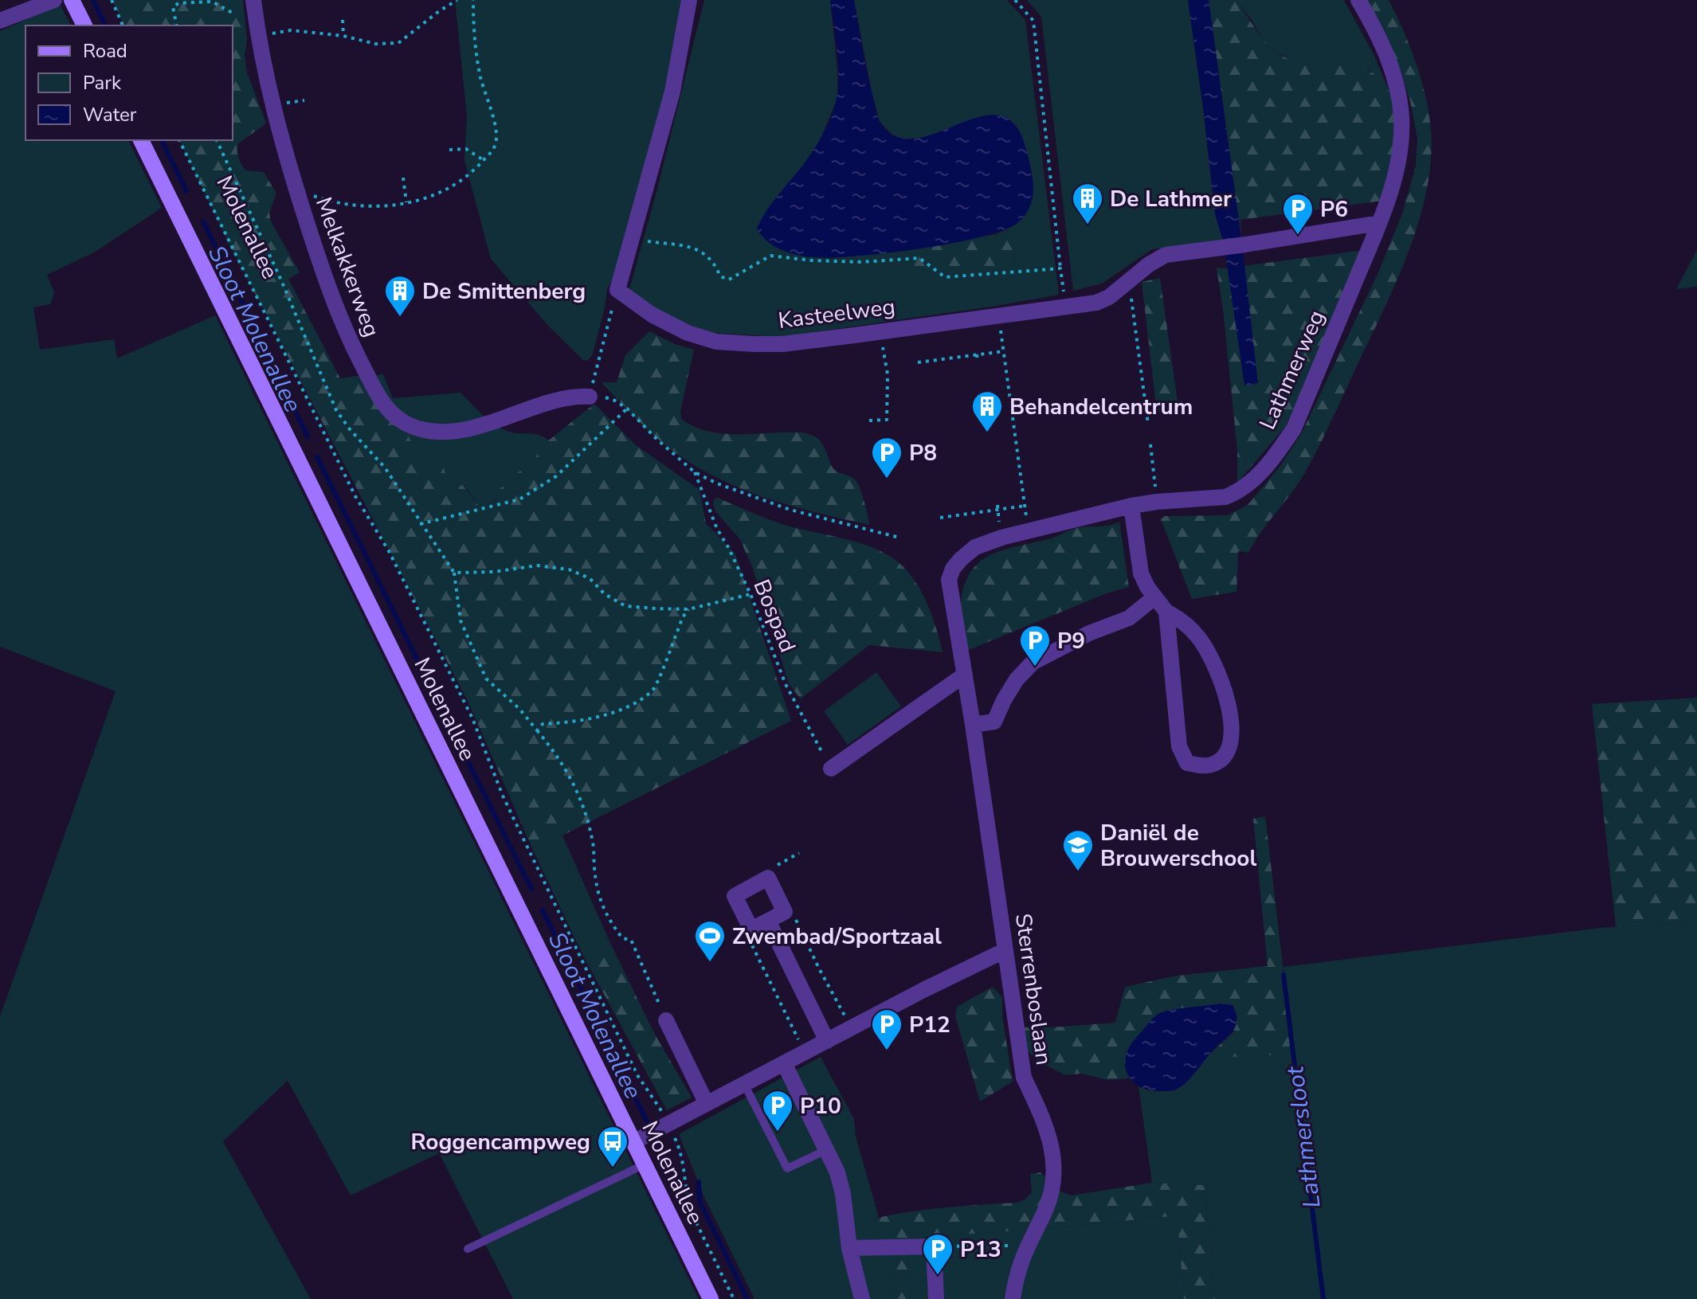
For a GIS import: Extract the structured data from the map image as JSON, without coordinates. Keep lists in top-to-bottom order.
{
  "streets": {
    "main road": ["Molenallee"],
    "street": [
      "Melkakkerweg",
      "Kasteelweg",
      "Lathmerweg",
      "Sterrenboslaan"
    ],
    "path": ["Bospad"]
  },
  "crossings": [
    ["Lathmerweg", "Sterrenboslaan"]
  ],
  "water": ["Sloot Molenallee", "Lathmersloot"],
  "places": {
    "building": ["De Lathmer", "De Smittenberg", "Behandelcentrum"],
    "parking": [
      "P6",
      "P8",
      "P9",
      "P12",
      "P10",
      "P13"
    ],
    "school or university": ["Daniël de Brouwerschool"],
    "sports": ["Zwembad/Sportzaal"],
    "bus stop": ["Roggencampweg"]
  },
  "legend": ["Road", "Park", "Water"]
}
